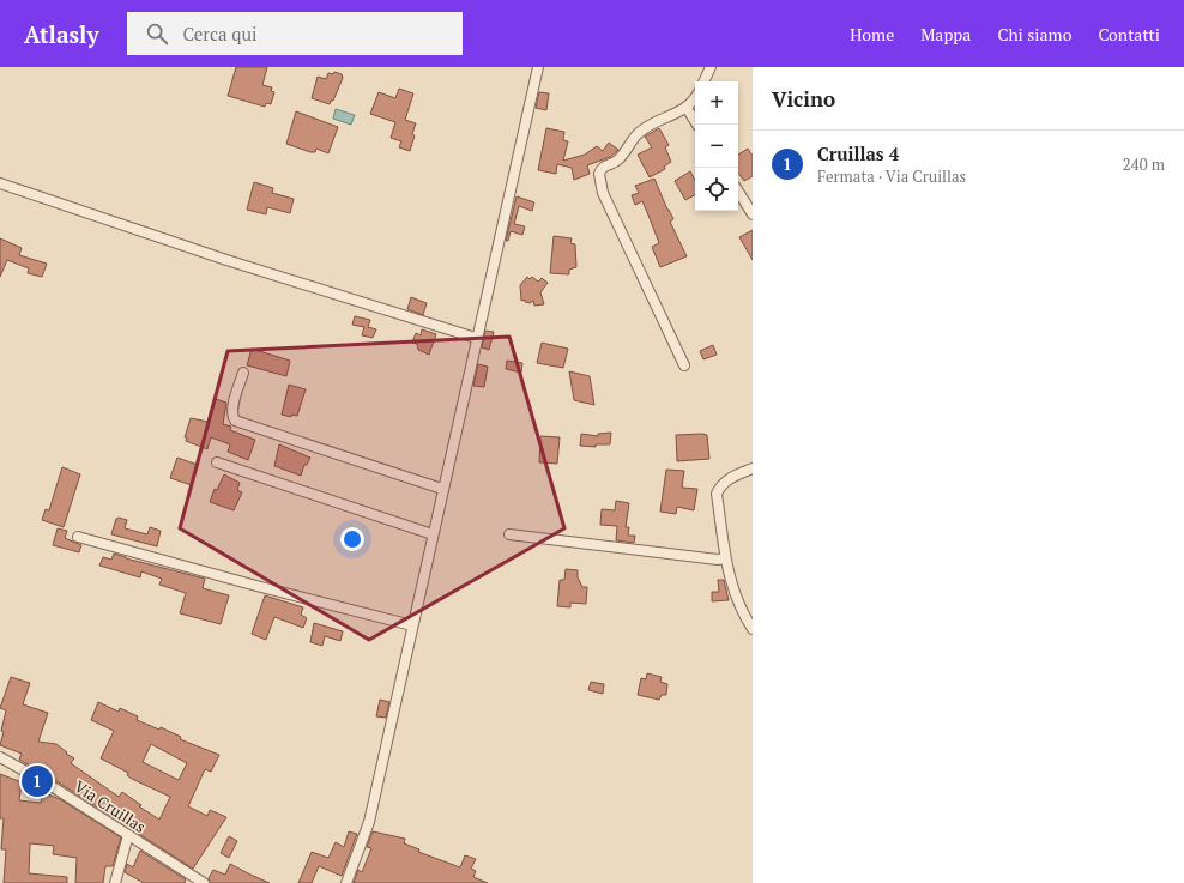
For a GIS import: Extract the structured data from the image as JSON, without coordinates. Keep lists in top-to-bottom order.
{
  "streets": {
    "street": ["Via Cruillas"]
  },
  "page": {
    "header": "Atlasly",
    "search": "Cerca qui",
    "nav": [
      "Home",
      "Mappa",
      "Chi siamo",
      "Contatti"
    ],
    "heading": "Vicino",
    "map_buttons": ["+", "−"],
    "list": [
      {
        "mark": "1",
        "name": "Cruillas 4",
        "note": "Fermata · Via Cruillas",
        "value": "240 m"
      }
    ],
    "pins": "1"
  }
}
